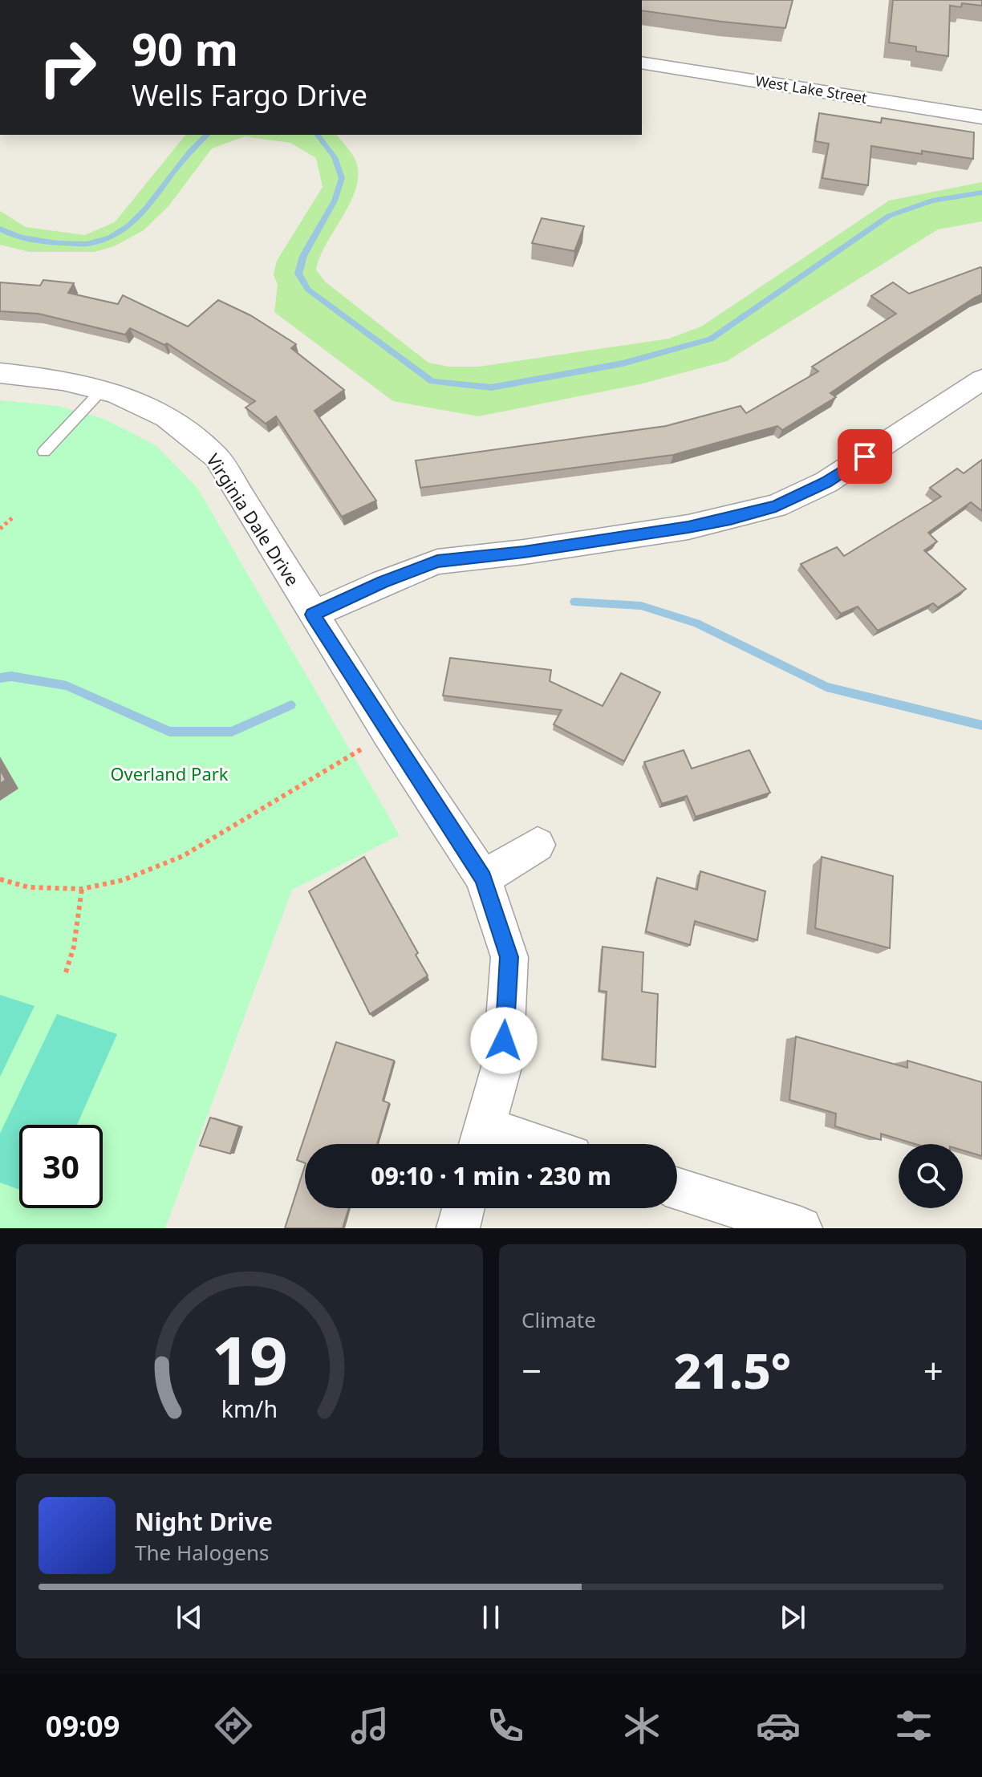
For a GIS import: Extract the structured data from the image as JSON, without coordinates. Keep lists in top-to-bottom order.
{
  "streets": {
    "street": ["West Lake Street", "Virginia Dale Drive"]
  },
  "parks": ["Overland Park"],
  "page": {
    "turn": ["90 m", "Wells Fargo Drive"],
    "limit": "30",
    "trip": "09:10 · 1 min · 230 m",
    "tile": "Climate",
    "heat": ["−", "21.5°", "+"],
    "song": ["Night Drive", "The Halogens"],
    "tabs": "09:09",
    "gauge": ["19", "km/h"]
  }
}
